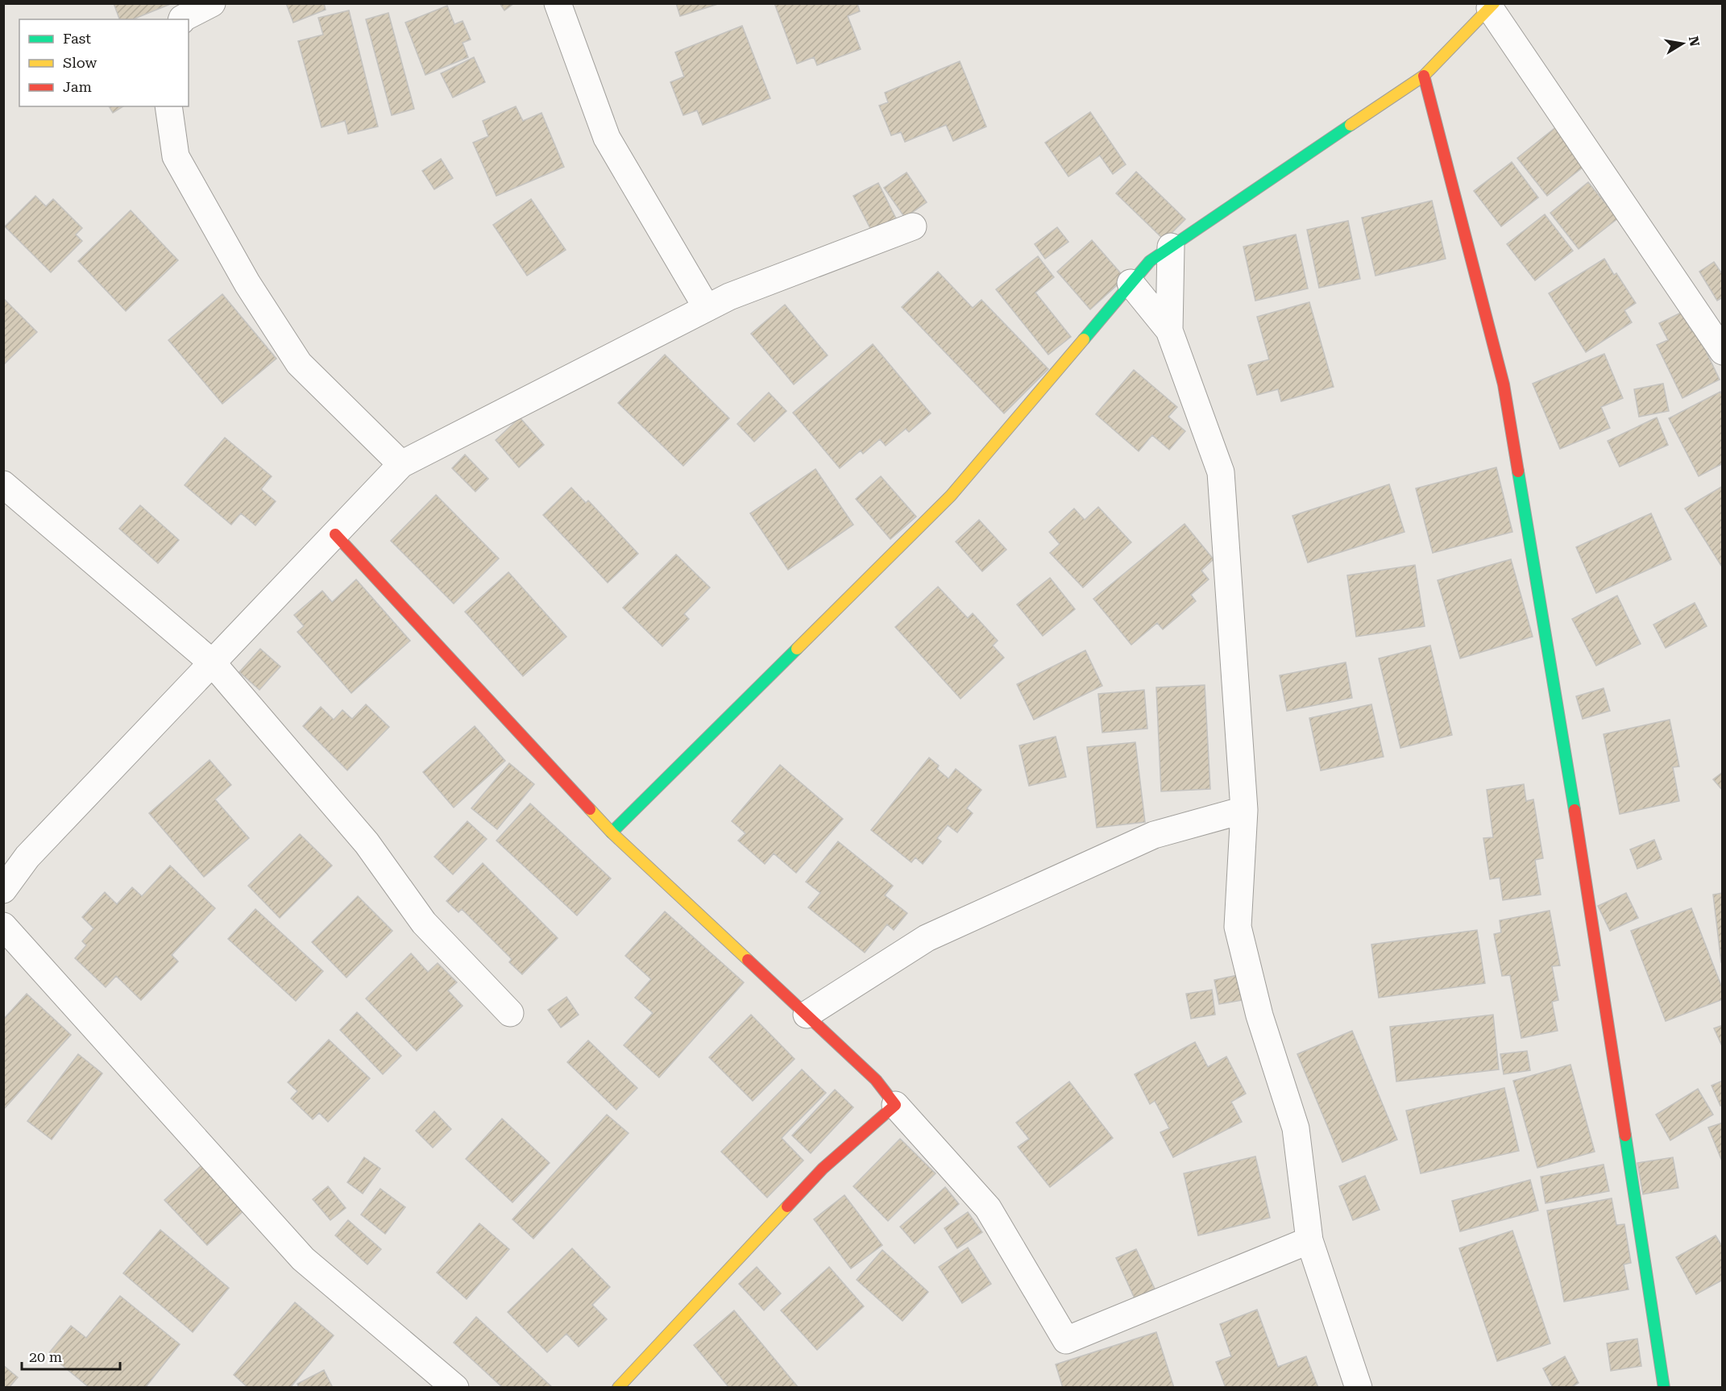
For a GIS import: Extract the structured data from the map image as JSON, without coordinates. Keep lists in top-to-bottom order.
{
  "legend": ["Fast", "Slow", "Jam"],
  "scale_bar": "20 m",
  "north": "right"
}
